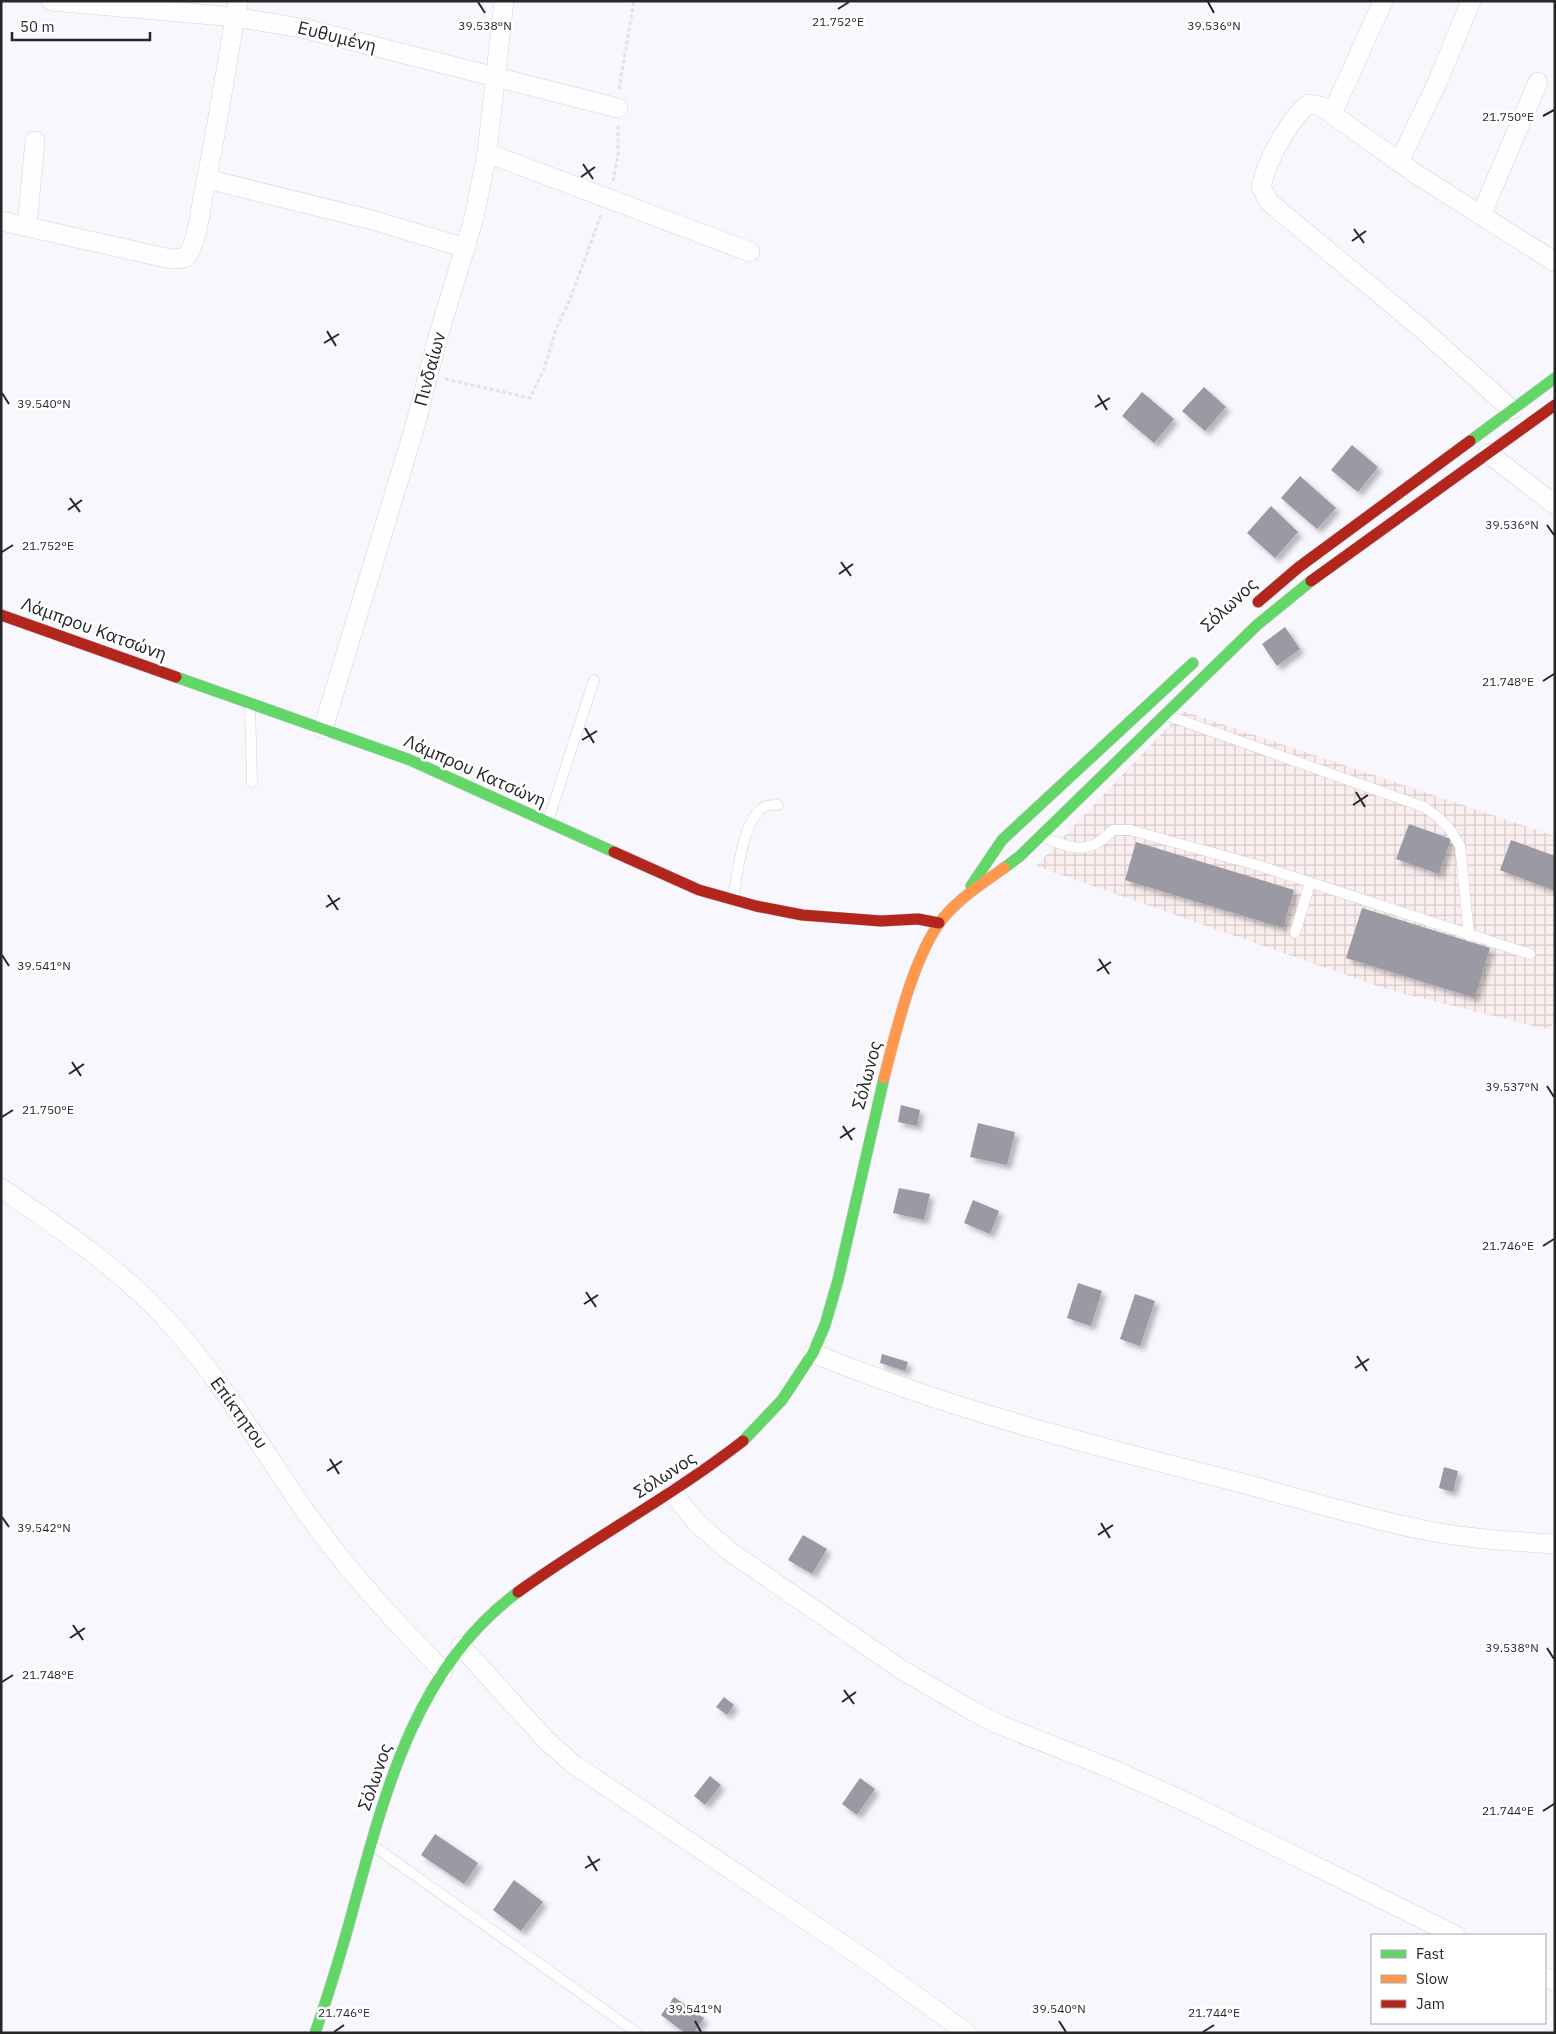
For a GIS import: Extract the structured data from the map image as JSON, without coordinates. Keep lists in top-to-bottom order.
{
  "streets": {
    "street": [
      "Ευθυμένη",
      "Πινδαίων",
      "Σόλωνος",
      "Λάμπρου Κατσώνη",
      "Επίκτητου"
    ]
  },
  "crossings": [
    ["Ευθυμένη", "Πινδαίων"],
    ["Πινδαίων", "Λάμπρου Κατσώνη"],
    ["Σόλωνος", "Λάμπρου Κατσώνη"],
    ["Σόλωνος", "Επίκτητου"]
  ],
  "legend": ["Fast", "Slow", "Jam"],
  "scale_bar": "50 m",
  "coordinates": [
    "21.752°E",
    "39.538°N",
    "39.536°N",
    "21.750°E",
    "39.540°N",
    "21.748°E",
    "39.541°N",
    "39.537°N",
    "21.746°E",
    "39.542°N",
    "21.744°E"
  ]
}
